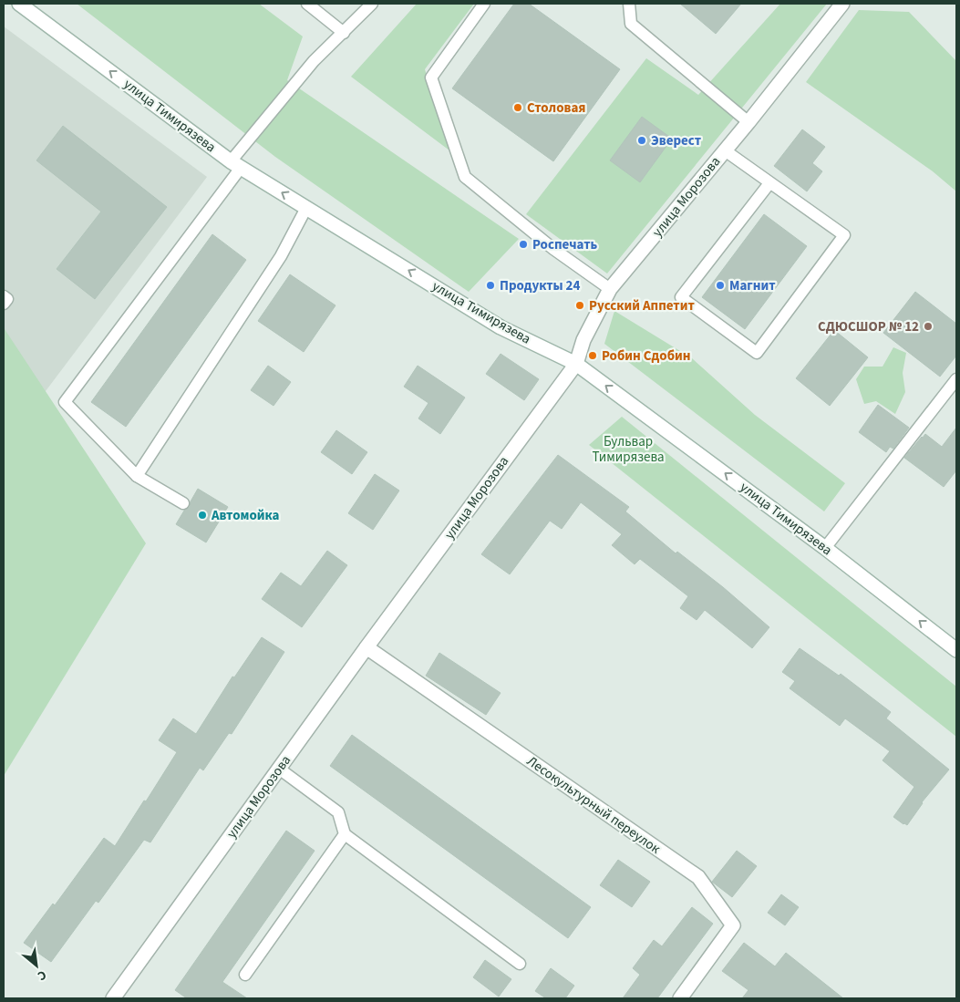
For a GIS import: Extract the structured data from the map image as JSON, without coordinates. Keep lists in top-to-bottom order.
{
  "streets": {
    "street": ["улица Тимирязева", "улица Морозова", "Лесокультурный переулок"]
  },
  "crossings": [
    ["улица Тимирязева", "улица Морозова"],
    ["улица Морозова", "Лесокультурный переулок"]
  ],
  "one_way": ["улица Тимирязева"],
  "parks": ["Бульвар Тимирязева"],
  "places": [
    "Столовая",
    "Эверест",
    "Роспечать",
    "Продукты 24",
    "Магнит",
    "Русский Аппетит",
    "СДЮСШОР № 12",
    "Робин Сдобин",
    "Автомойка"
  ],
  "north": "bottom right"
}
